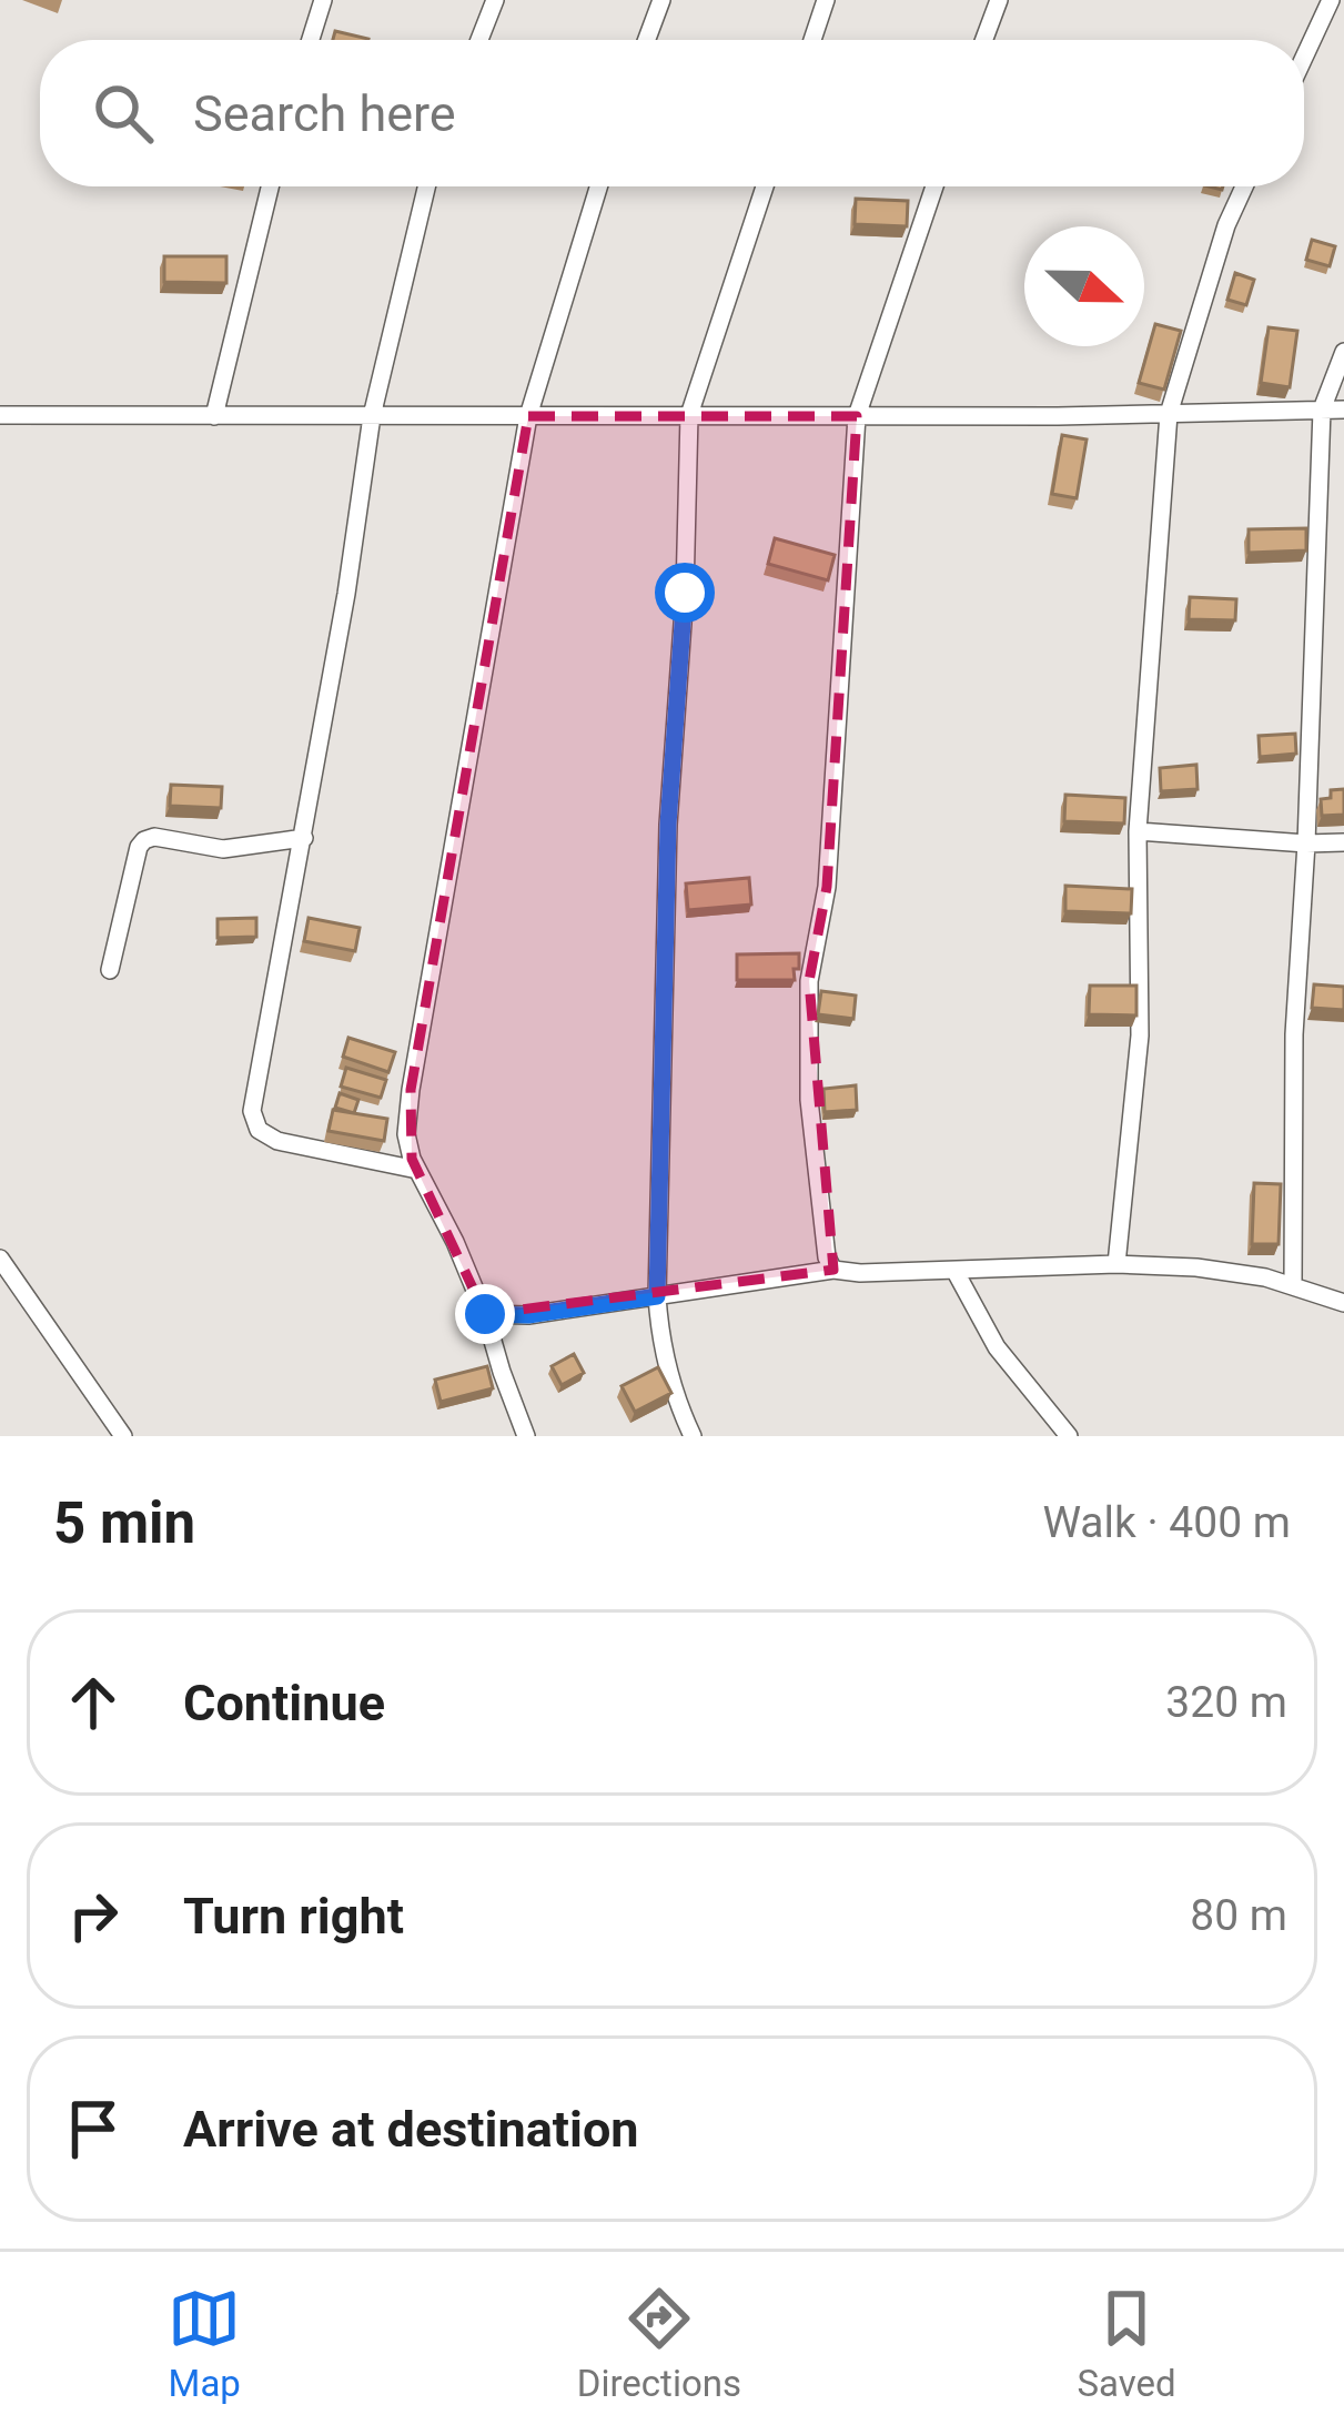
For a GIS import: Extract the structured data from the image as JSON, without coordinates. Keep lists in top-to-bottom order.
{
  "north": "right",
  "page": {
    "search": "Search here",
    "heading": ["5 min", "Walk · 400 m"],
    "list": [
      ["Continue", "320 m"],
      ["Turn right", "80 m"],
      "Arrive at destination"
    ],
    "nav": ["Map", "Directions", "Saved"]
  }
}
